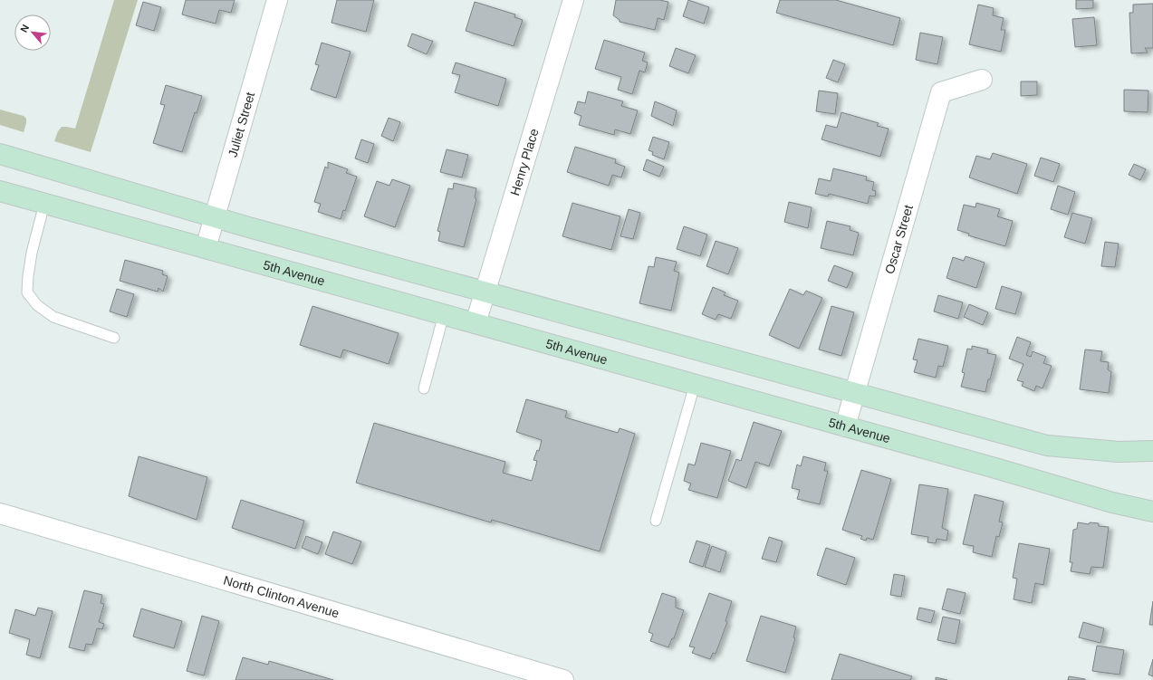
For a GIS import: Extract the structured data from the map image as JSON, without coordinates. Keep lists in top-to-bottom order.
{
  "streets": {
    "main road": ["5th Avenue"],
    "street": [
      "Juliet Street",
      "Henry Place",
      "Oscar Street",
      "North Clinton Avenue"
    ]
  },
  "crossings": [
    ["Juliet Street", "5th Avenue"],
    ["Henry Place", "5th Avenue"],
    ["Oscar Street", "5th Avenue"]
  ],
  "north": "top left"
}
